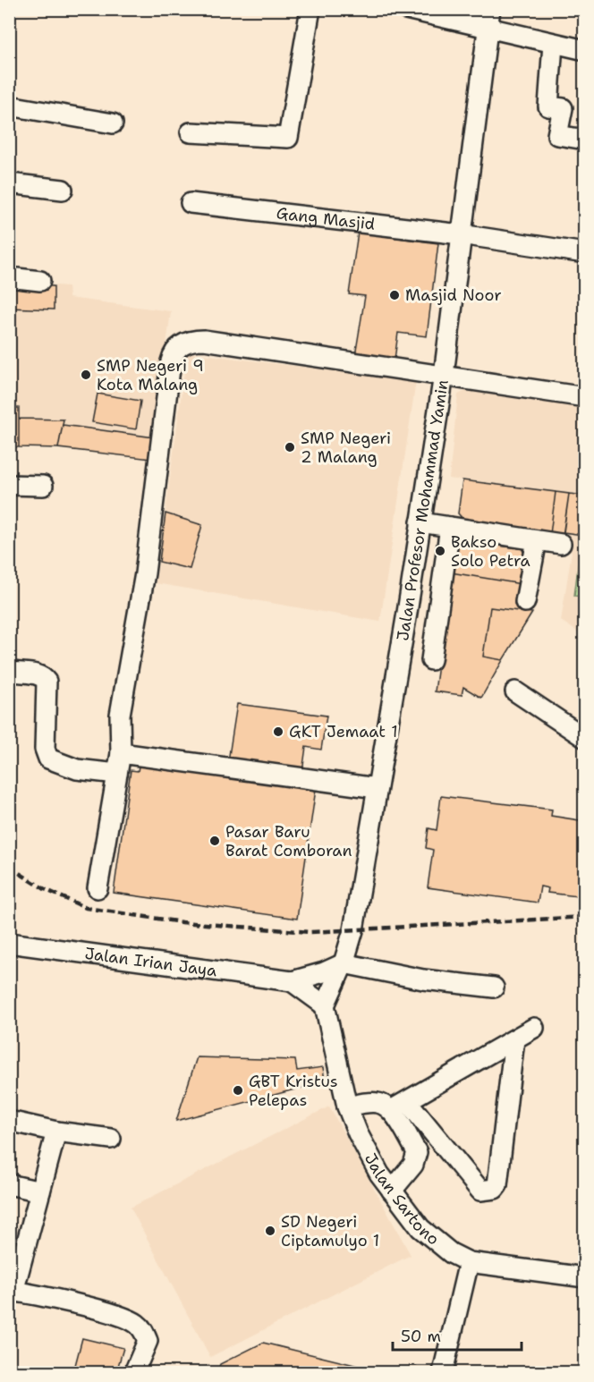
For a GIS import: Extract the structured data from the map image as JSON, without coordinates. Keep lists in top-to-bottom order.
{
  "streets": {
    "street": [
      "Gang Masjid",
      "Jalan Profesor Mohammad Yamin",
      "Jalan Irian Jaya",
      "Jalan Sartono"
    ]
  },
  "crossings": [
    ["Gang Masjid", "Jalan Profesor Mohammad Yamin"],
    ["Jalan Profesor Mohammad Yamin", "Jalan Irian Jaya"],
    ["Jalan Profesor Mohammad Yamin", "Jalan Sartono"],
    ["Jalan Irian Jaya", "Jalan Sartono"]
  ],
  "places": [
    "Masjid Noor",
    "SMP Negeri 9 Kota Malang",
    "SMP Negeri 2 Malang",
    "Bakso Solo Petra",
    "GKT Jemaat 1",
    "Pasar Baru Barat Comboran",
    "GBT Kristus Pelepas",
    "SD Negeri Ciptamulyo 1"
  ],
  "scale_bar": "50 m"
}
